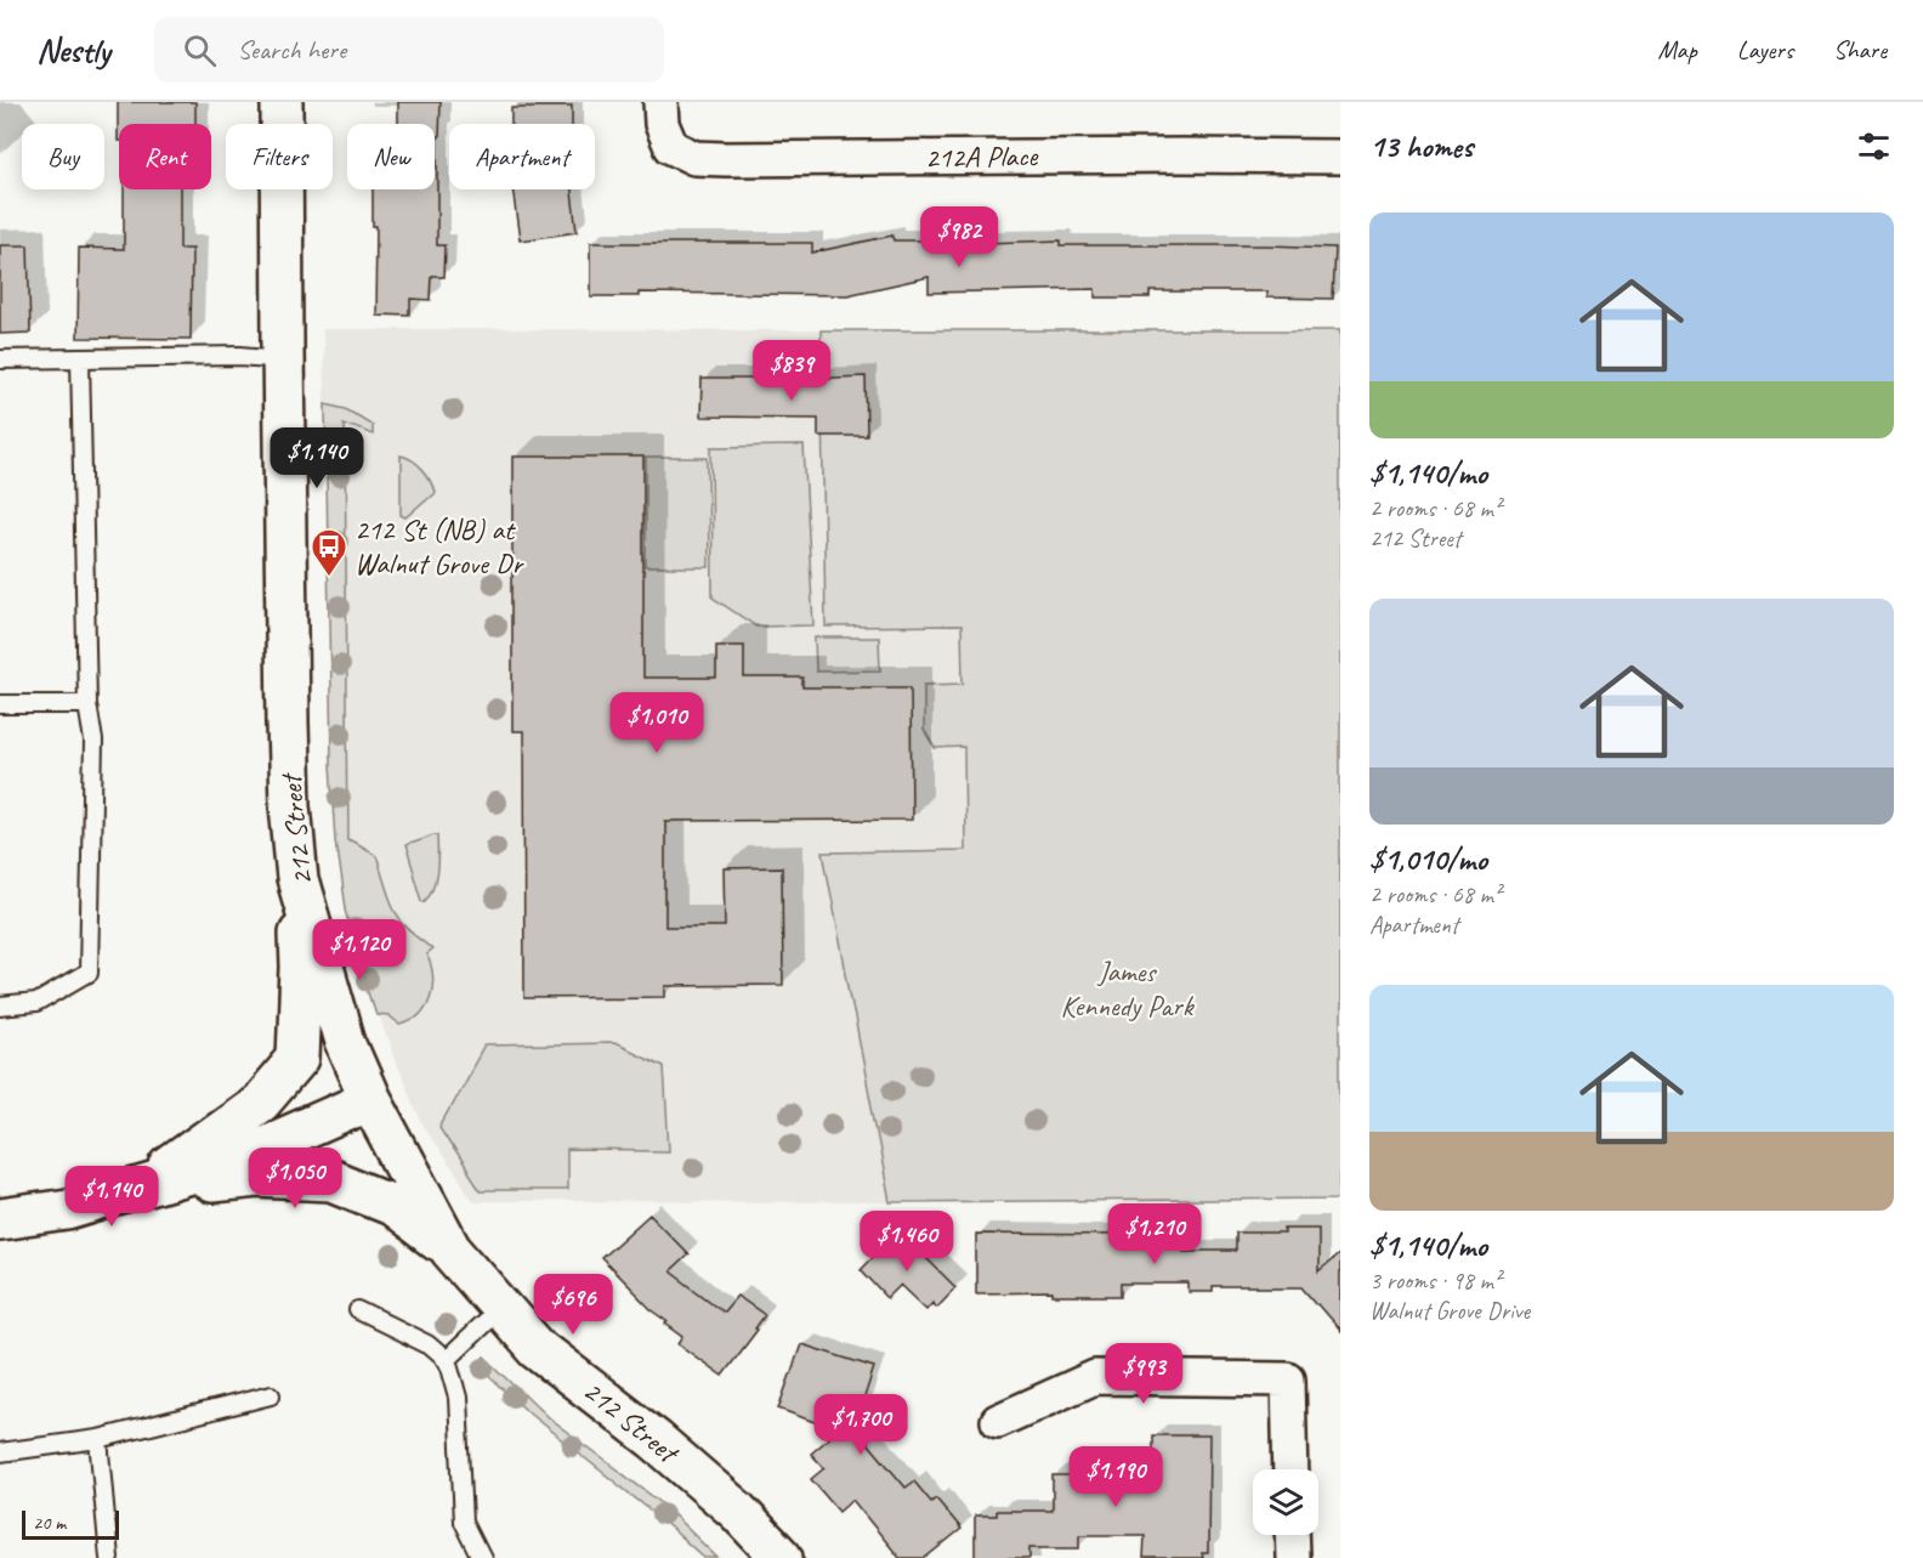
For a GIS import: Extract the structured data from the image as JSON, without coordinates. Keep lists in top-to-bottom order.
{
  "streets": {
    "street": ["212A Place", "212 Street"]
  },
  "parks": ["James Kennedy Park"],
  "places": {
    "bus stop": ["212 St (NB) at Walnut Grove Dr"]
  },
  "scale_bar": "20 m",
  "page": {
    "header": "Nestly",
    "search": "Search here",
    "nav": ["Map", "Layers", "Share"],
    "heading": "13 homes",
    "chip": [
      "Buy",
      "Rent",
      "Filters",
      "New",
      "Apartment"
    ],
    "list": [
      {
        "name": "$1,140/mo",
        "note": "2 rooms · 68 m² · 212 Street"
      },
      {
        "name": "$1,010/mo",
        "note": "2 rooms · 68 m² · Apartment"
      },
      {
        "name": "$1,140/mo",
        "note": "3 rooms · 98 m² · Walnut Grove Drive"
      }
    ],
    "price": [
      "$982",
      "$839",
      "$1,140",
      "$1,010",
      "$1,120",
      "$1,050",
      "$1,140",
      "$1,210",
      "$1,460",
      "$696",
      "$993",
      "$1,700",
      "$1,190"
    ],
    "scale": "20 m"
  }
}
